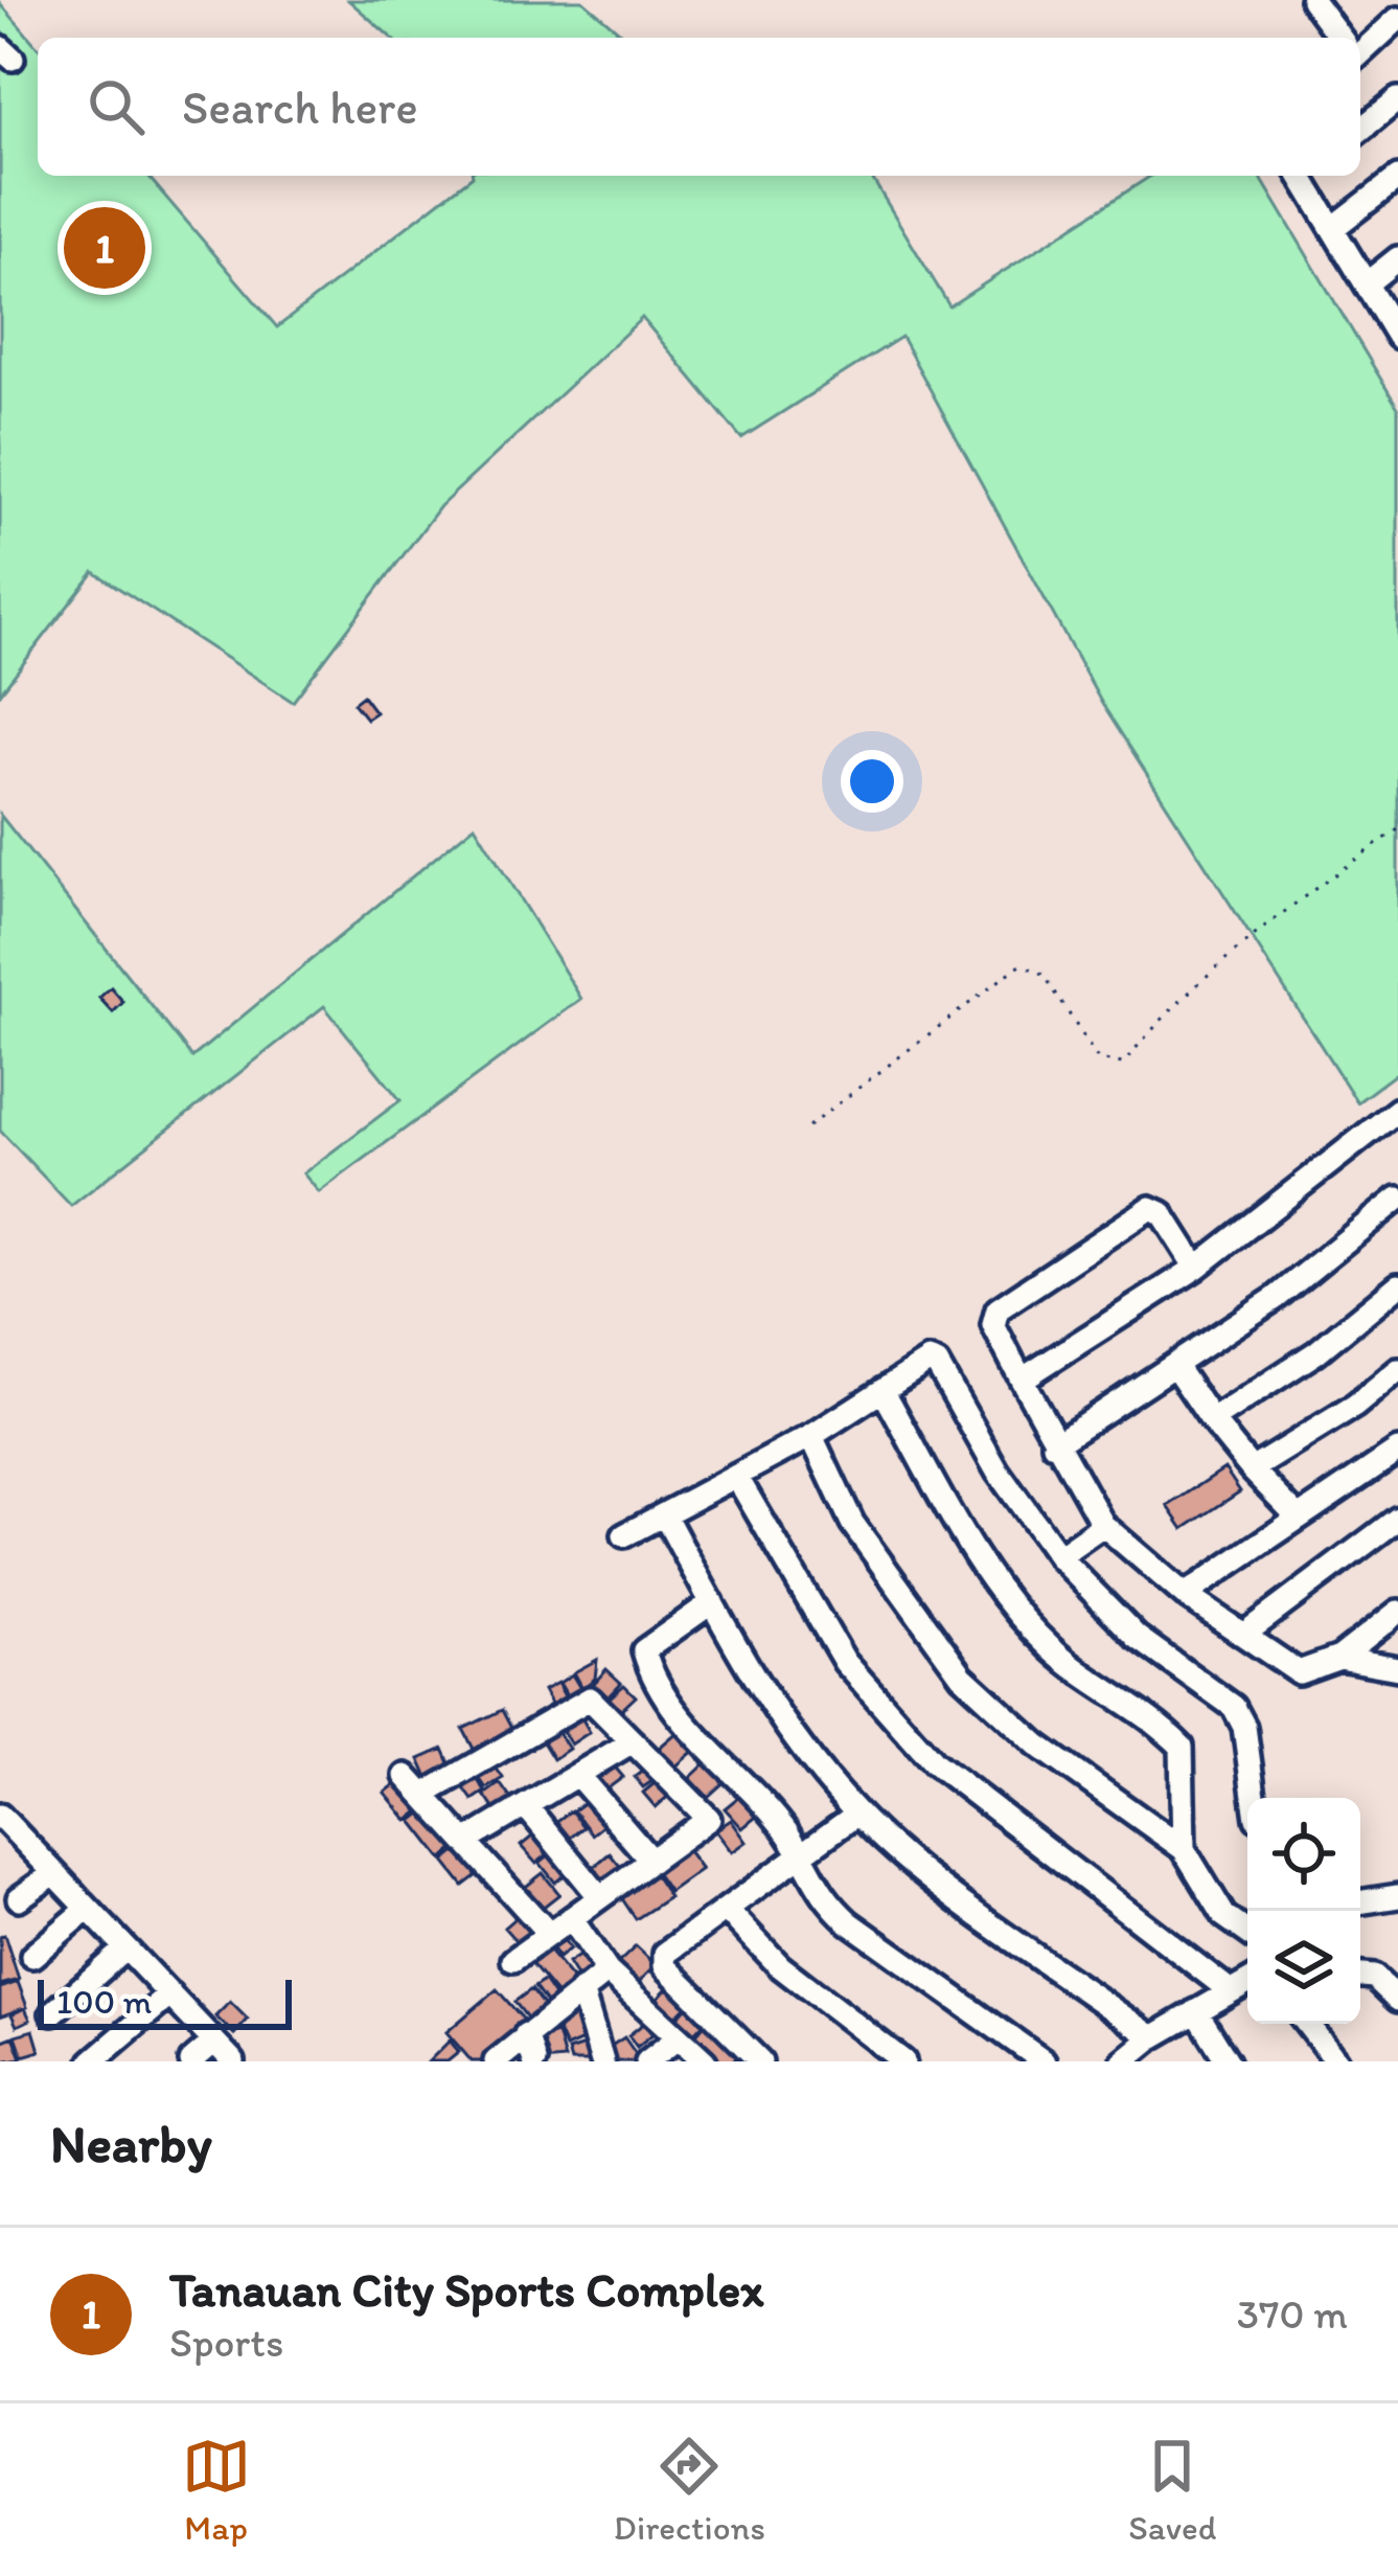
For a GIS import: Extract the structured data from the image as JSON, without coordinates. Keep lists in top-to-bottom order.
{
  "scale_bar": "100 m",
  "page": {
    "search": "Search here",
    "pins": "1",
    "scale": "100 m",
    "heading": "Nearby",
    "list": [
      {
        "mark": "1",
        "name": "Tanauan City Sports Complex",
        "note": "Sports",
        "value": "370 m"
      }
    ],
    "nav": ["Map", "Directions", "Saved"]
  }
}
